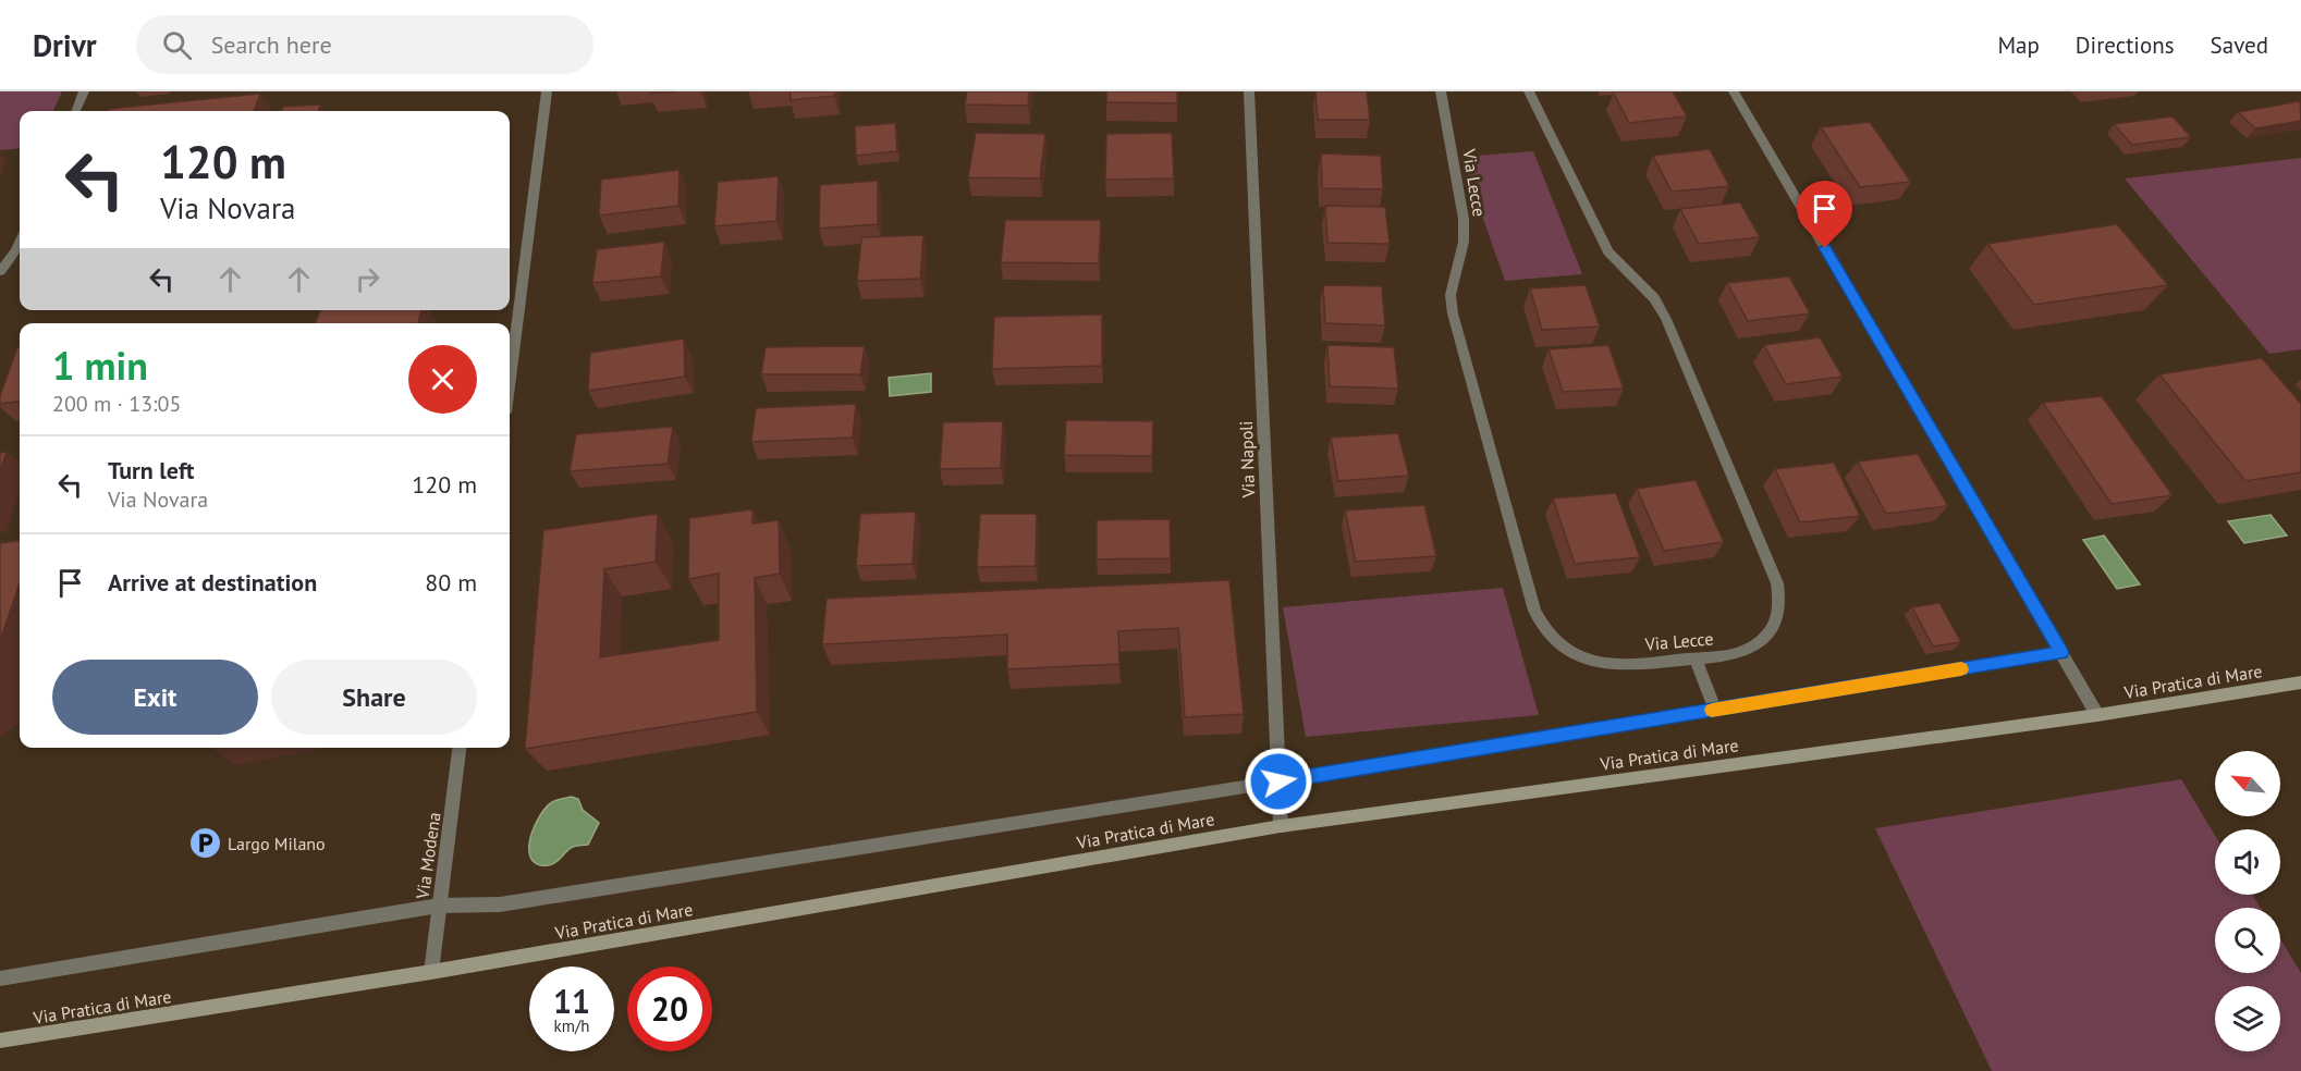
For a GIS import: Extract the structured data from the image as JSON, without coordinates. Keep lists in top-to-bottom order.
{
  "streets": {
    "street": [
      "Via Lecce",
      "Via Napoli",
      "Via Pratica di Mare",
      "Via Modena"
    ]
  },
  "crossings": [
    ["Via Napoli", "Via Pratica di Mare"],
    ["Via Pratica di Mare", "Via Modena"]
  ],
  "places": {
    "parking": ["Largo Milano"]
  },
  "north": "top left",
  "page": {
    "header": "Drivr",
    "search": "Search here",
    "nav": ["Map", "Directions", "Saved"],
    "turn": ["120 m", "Via Novara"],
    "heading": ["1 min", "200 m · 13:05"],
    "list": [
      {
        "name": "Turn left",
        "note": "Via Novara",
        "value": "120 m"
      },
      {
        "name": "Arrive at destination",
        "value": "80 m"
      }
    ],
    "buttons": ["Exit", "Share"],
    "speed": "11 km/h",
    "limit": "20"
  }
}
